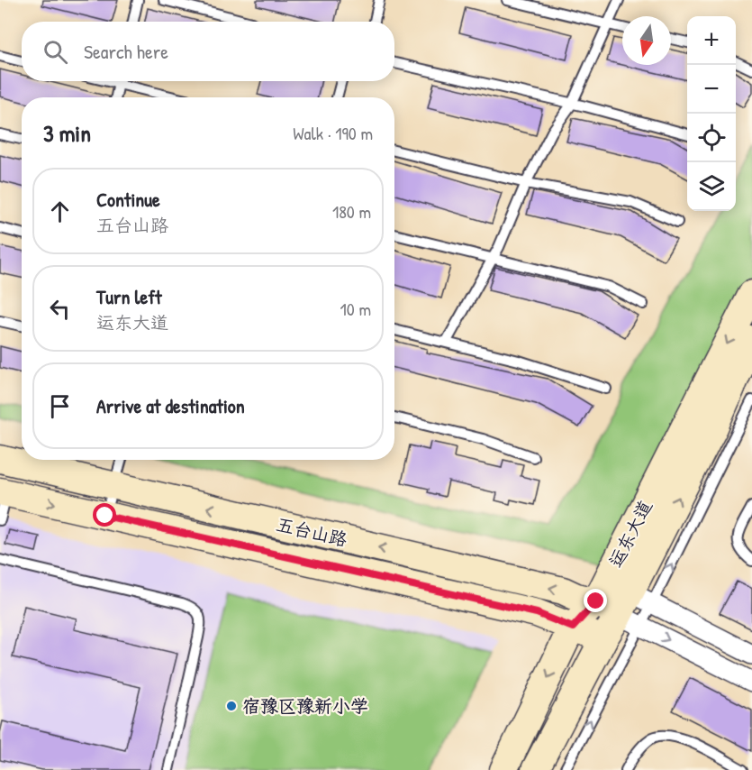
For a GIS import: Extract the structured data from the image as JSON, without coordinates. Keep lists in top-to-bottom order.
{
  "streets": {
    "main road": ["五台山路", "运东大道"]
  },
  "crossings": [
    ["五台山路", "运东大道"]
  ],
  "places": ["宿豫区豫新小学"],
  "north": "bottom",
  "page": {
    "map_buttons": ["+", "−"],
    "search": "Search here",
    "heading": ["3 min", "Walk · 190 m"],
    "list": [
      ["Continue", "五台山路", "180 m"],
      ["Turn left", "运东大道", "10 m"],
      "Arrive at destination"
    ]
  }
}
